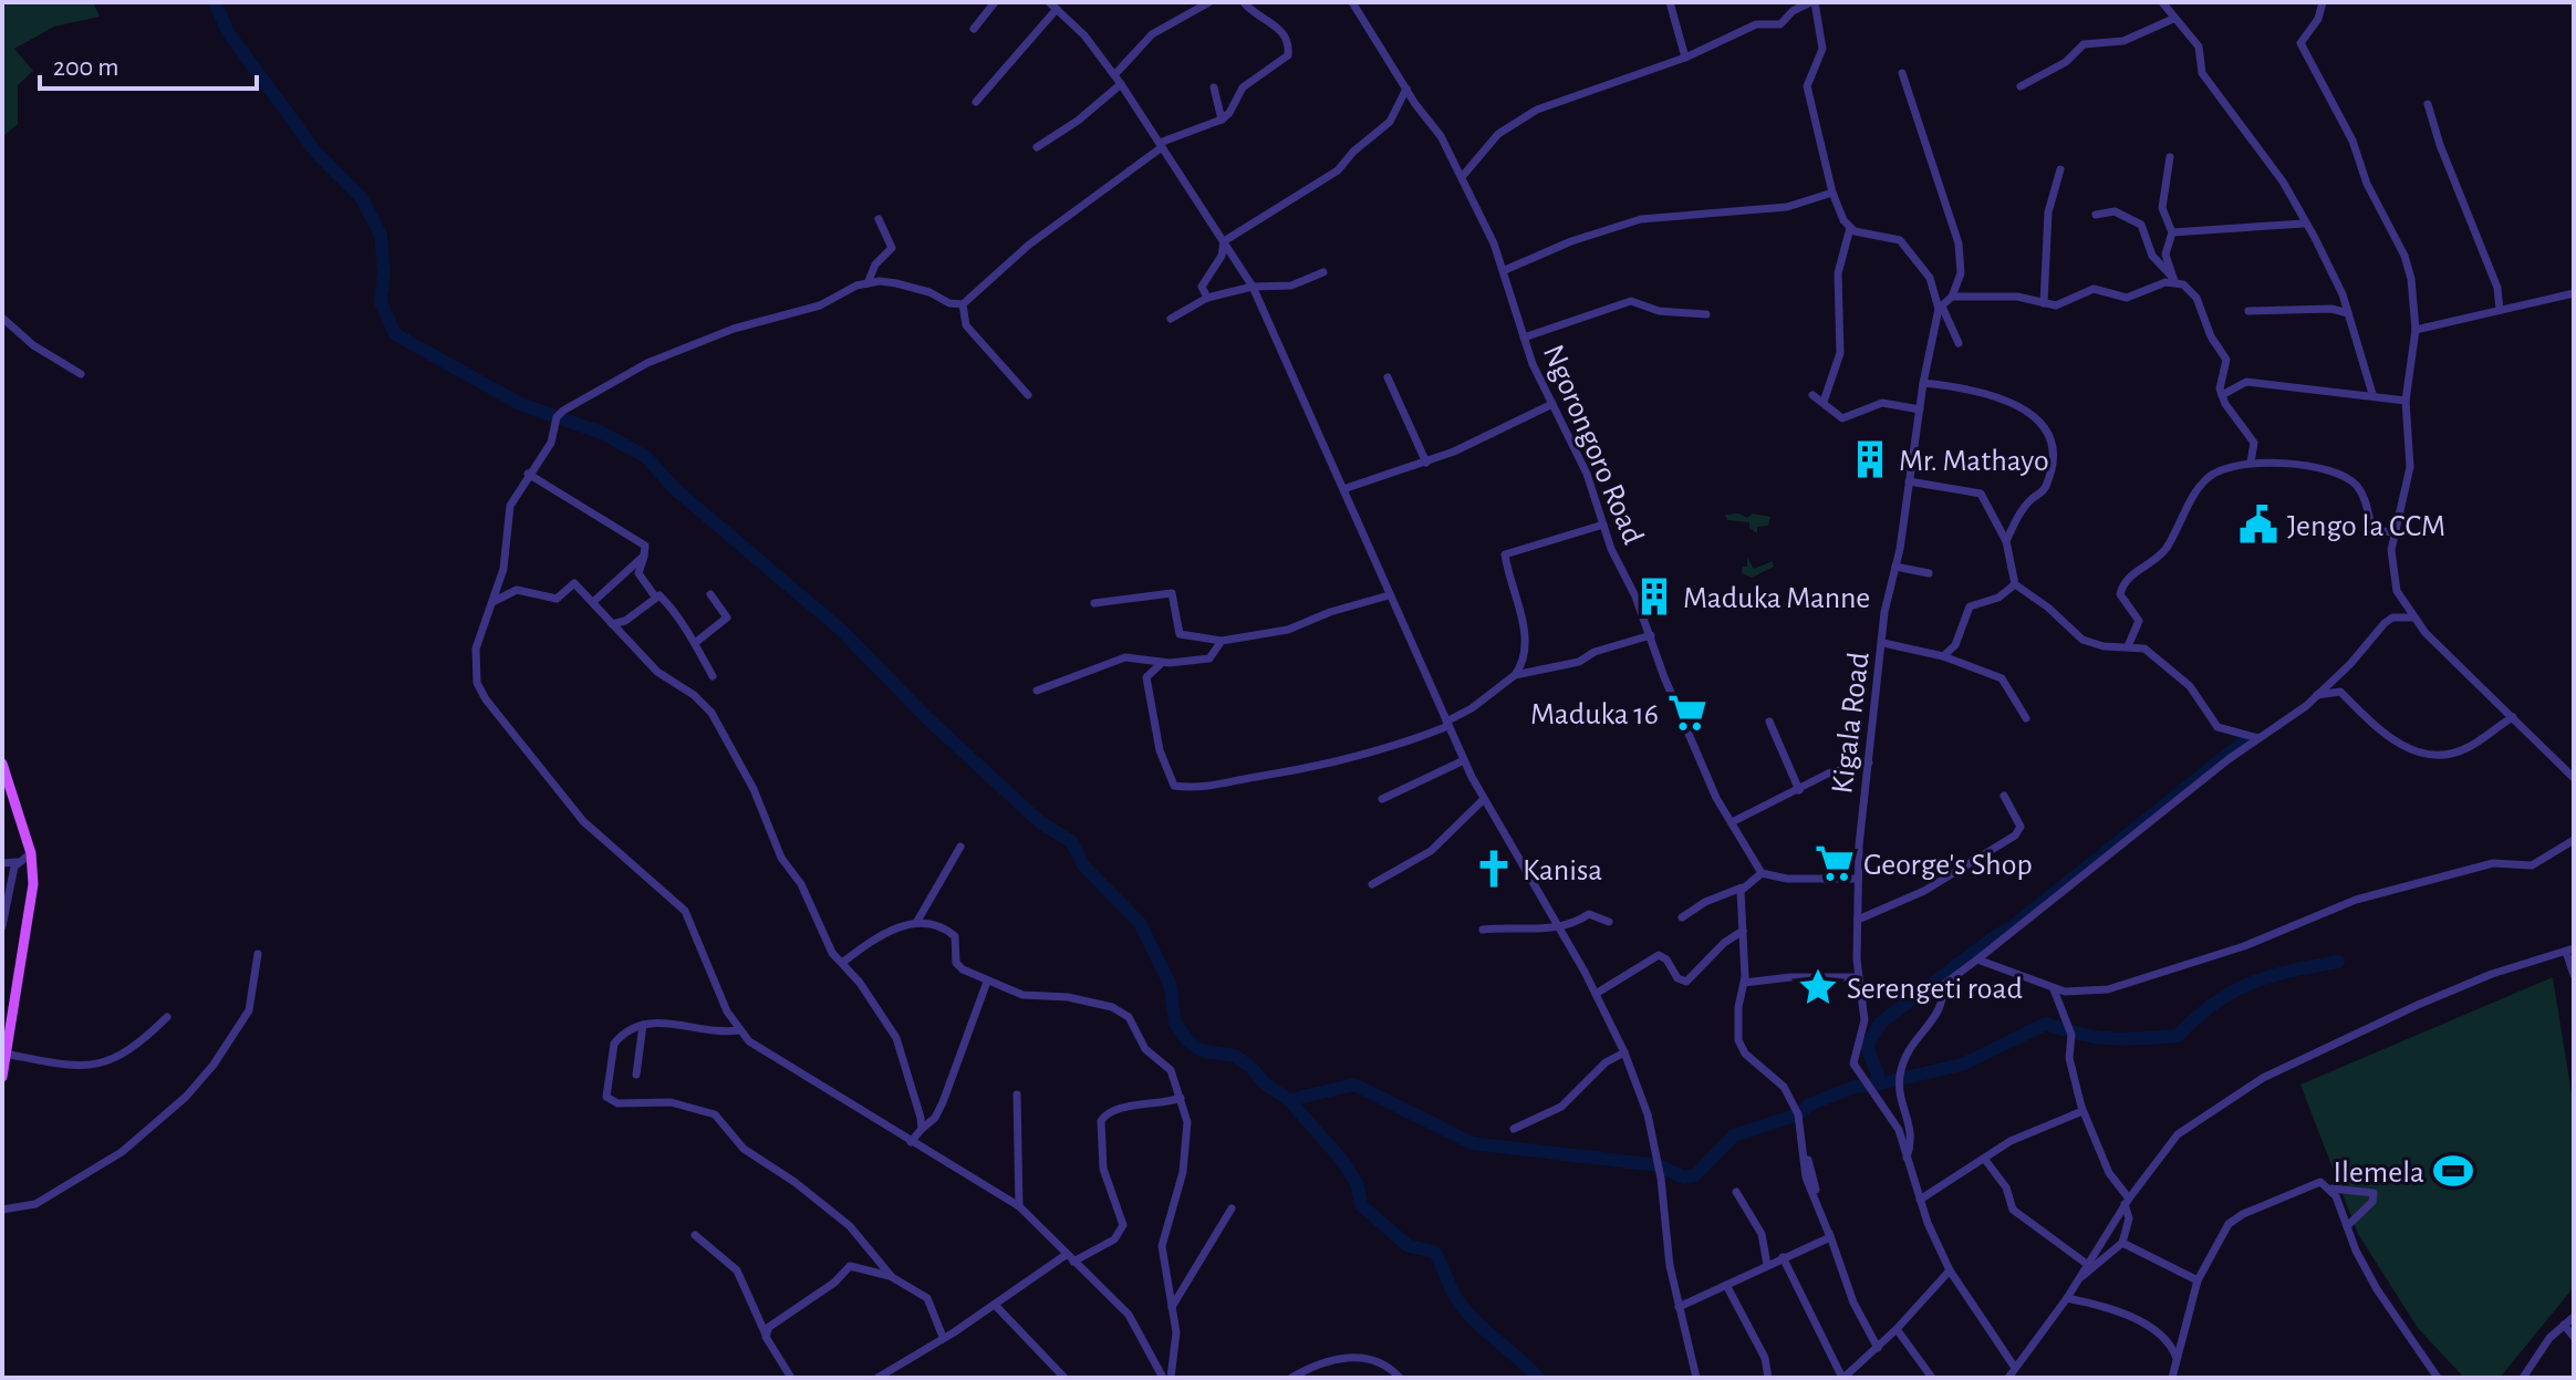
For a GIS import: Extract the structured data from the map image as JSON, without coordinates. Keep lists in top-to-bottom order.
{
  "streets": {
    "street": ["Ngorongoro Road", "Kigala Road"]
  },
  "places": {
    "building": ["Mr. Mathayo", "Maduka Manne"],
    "public building": ["Jengo la CCM"],
    "supermarket": ["Maduka 16", "George's Shop"],
    "church": ["Kanisa"],
    "place": ["Serengeti road"],
    "sports": ["Ilemela"]
  },
  "scale_bar": "200 m"
}
